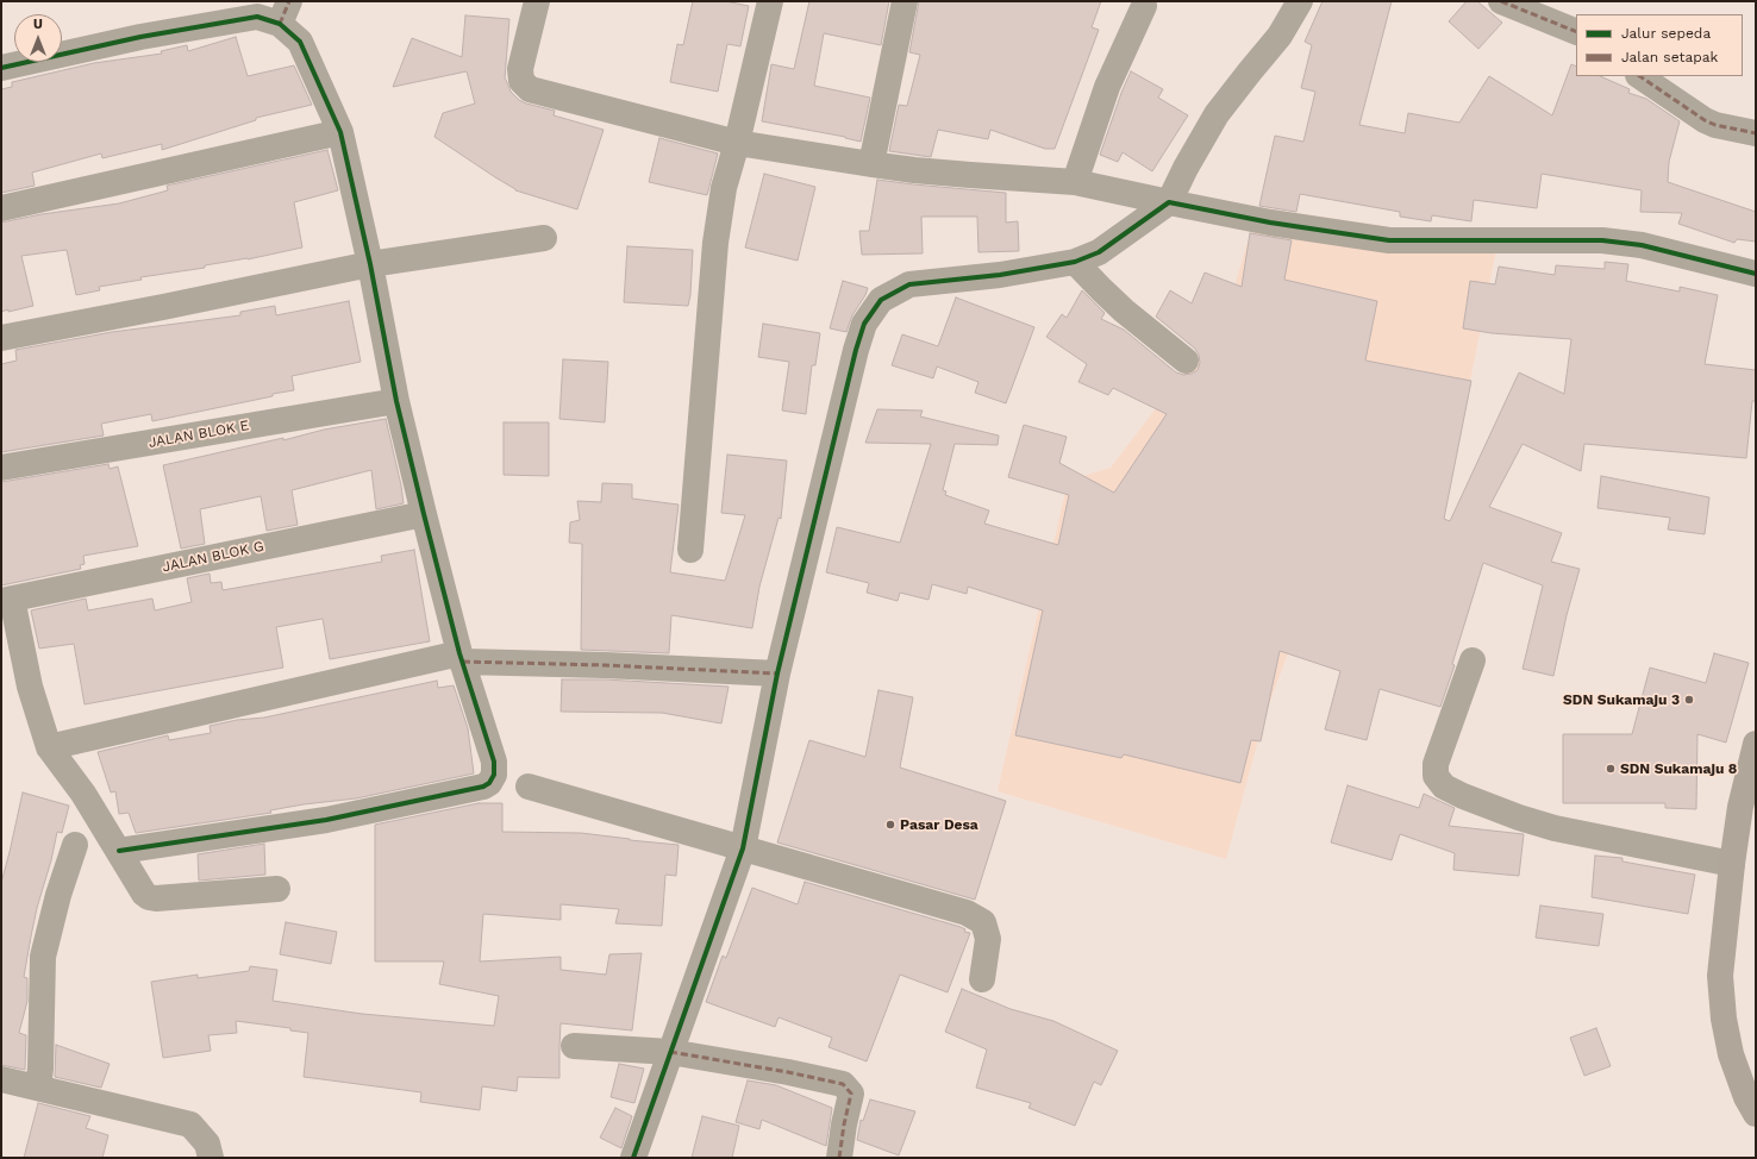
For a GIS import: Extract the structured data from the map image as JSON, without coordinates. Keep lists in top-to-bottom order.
{
  "streets": {
    "street": ["JALAN BLOK E", "JALAN BLOK G"]
  },
  "places": ["SDN Sukamaju 3", "SDN Sukamaju 8", "Pasar Desa"],
  "legend": ["Jalur sepeda", "Jalan setapak"],
  "north": "top"
}
